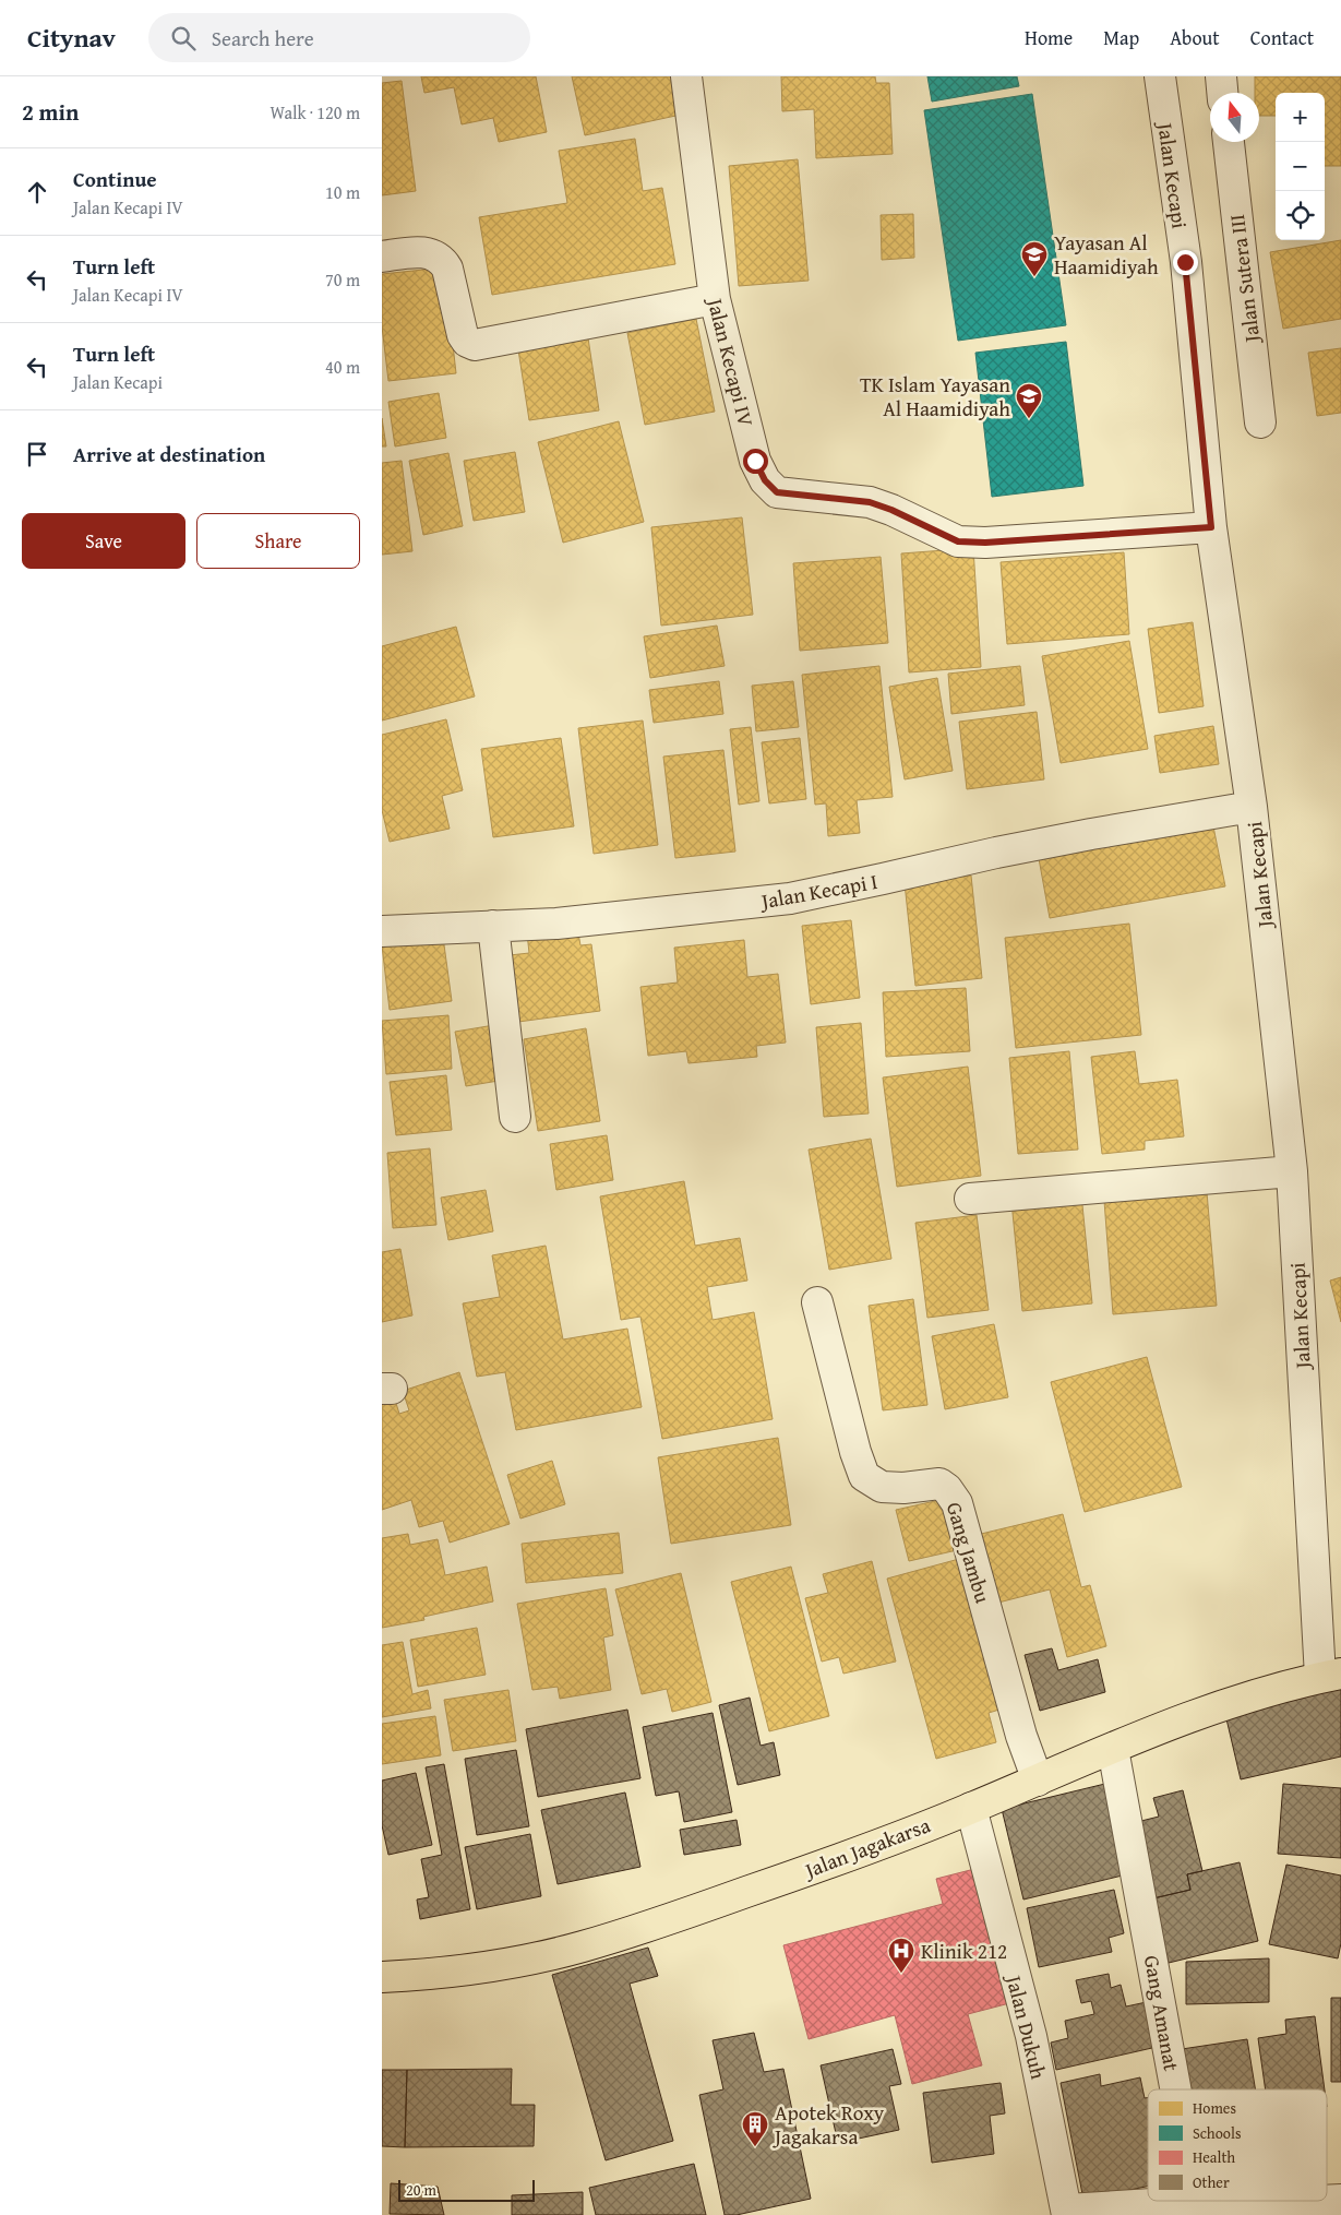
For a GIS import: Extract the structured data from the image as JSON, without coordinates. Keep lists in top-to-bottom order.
{
  "streets": {
    "main road": ["Jalan Jagakarsa"],
    "street": [
      "Jalan Kecapi",
      "Jalan Sutera III",
      "Jalan Kecapi IV",
      "Jalan Kecapi I",
      "Gang Jambu",
      "Gang Amanat",
      "Jalan Dukuh"
    ]
  },
  "crossings": [
    ["Jalan Kecapi", "Jalan Kecapi IV"],
    ["Jalan Kecapi", "Jalan Kecapi I"],
    ["Jalan Kecapi", "Jalan Jagakarsa"],
    ["Gang Jambu", "Jalan Jagakarsa"],
    ["Jalan Jagakarsa", "Gang Amanat"],
    ["Jalan Jagakarsa", "Jalan Dukuh"]
  ],
  "places": {
    "school or university": ["Yayasan Al Haamidiyah", "TK Islam Yayasan Al Haamidiyah"],
    "hospital": ["Klinik 212"],
    "building": ["Apotek Roxy Jagakarsa"]
  },
  "legend": [
    "Homes",
    "Schools",
    "Health",
    "Other"
  ],
  "scale_bar": "20 m",
  "north": "top",
  "page": {
    "header": "Citynav",
    "search": "Search here",
    "nav": [
      "Home",
      "Map",
      "About",
      "Contact"
    ],
    "heading": ["2 min", "Walk · 120 m"],
    "map_buttons": ["+", "−"],
    "list": [
      ["Continue", "Jalan Kecapi IV", "10 m"],
      ["Turn left", "Jalan Kecapi IV", "70 m"],
      ["Turn left", "Jalan Kecapi", "40 m"],
      "Arrive at destination"
    ],
    "buttons": ["Save", "Share"],
    "scale": "20 m"
  }
}
